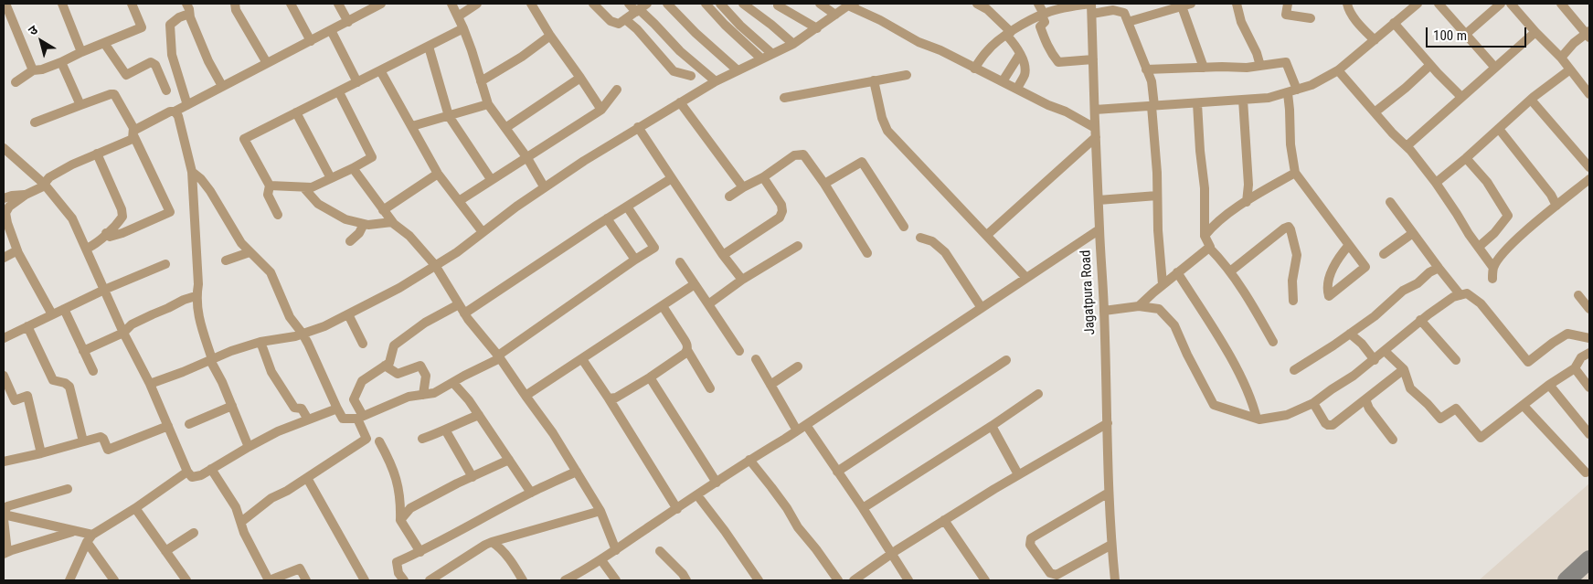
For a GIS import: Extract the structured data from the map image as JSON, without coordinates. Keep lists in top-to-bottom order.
{
  "streets": {
    "street": ["Jagatpura Road"]
  },
  "scale_bar": "100 m",
  "north": "top left"
}
